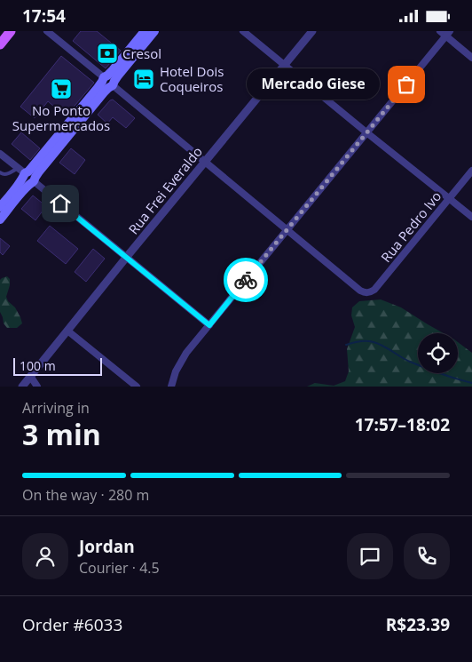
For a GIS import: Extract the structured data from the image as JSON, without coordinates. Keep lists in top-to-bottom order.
{
  "streets": {
    "street": ["Rua Frei Everaldo", "Rua Pedro Ivo"]
  },
  "places": {
    "bank": ["Cresol"],
    "hotel": ["Hotel Dois Coqueiros"],
    "other": ["Mercado Giese"],
    "supermarket": ["No Ponto Supermercados"]
  },
  "scale_bar": "100 m",
  "page": {
    "status": "17:54",
    "bubble": "Mercado Giese",
    "scale": "100 m",
    "heading": ["3 min", "Arriving in", "17:57–18:02"],
    "panel": [
      "Jordan",
      "Courier · 4.5",
      "Order #6033",
      "R$23.39"
    ],
    "bar": "On the way · 280 m"
  }
}
